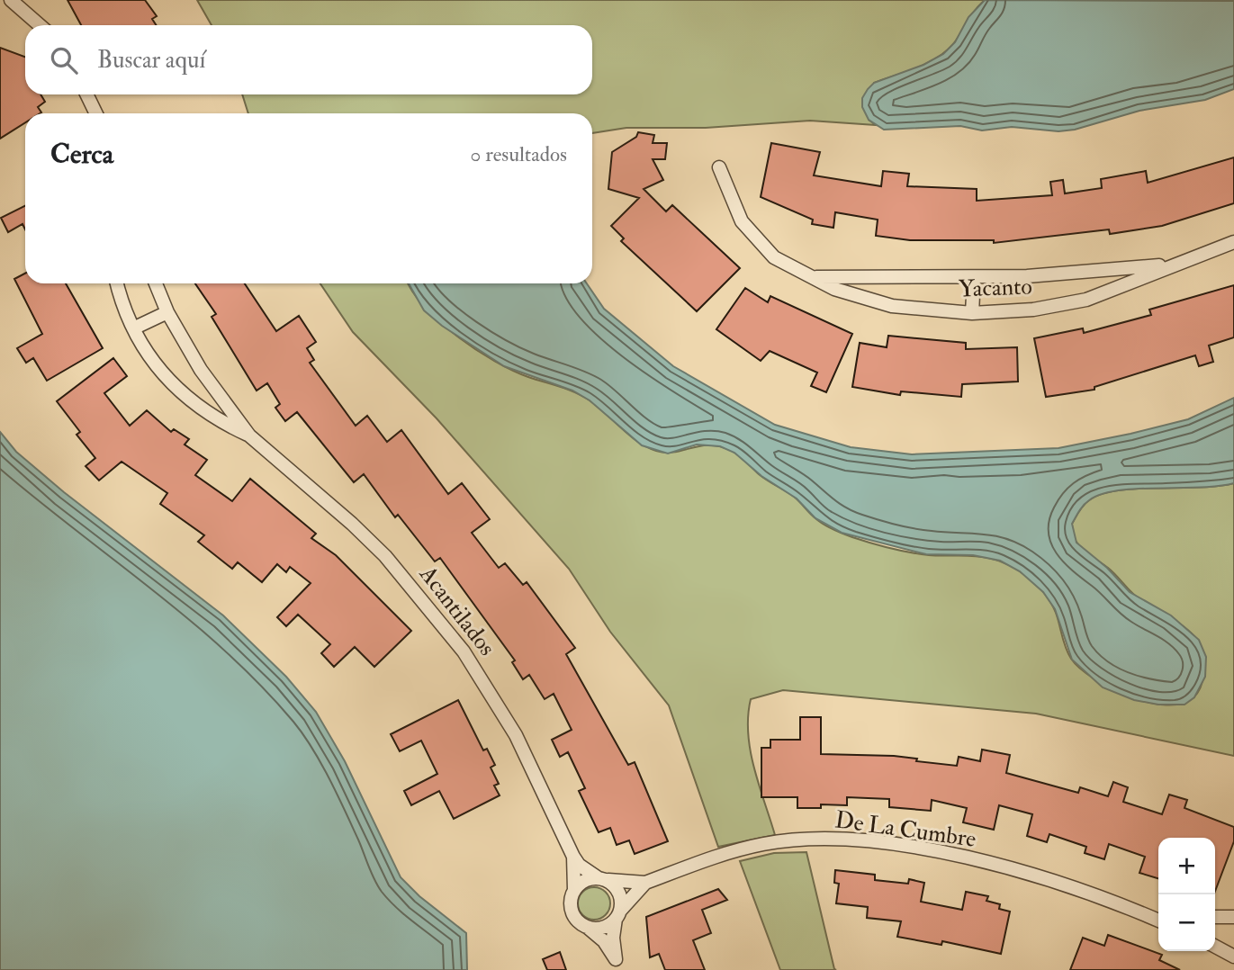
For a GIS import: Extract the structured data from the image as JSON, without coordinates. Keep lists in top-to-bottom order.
{
  "streets": {
    "street": ["Yacanto", "Acantilados", "De La Cumbre"]
  },
  "page": {
    "search": "Buscar aquí",
    "heading": ["Cerca", "0 resultados"],
    "map_buttons": ["+", "−"]
  }
}
